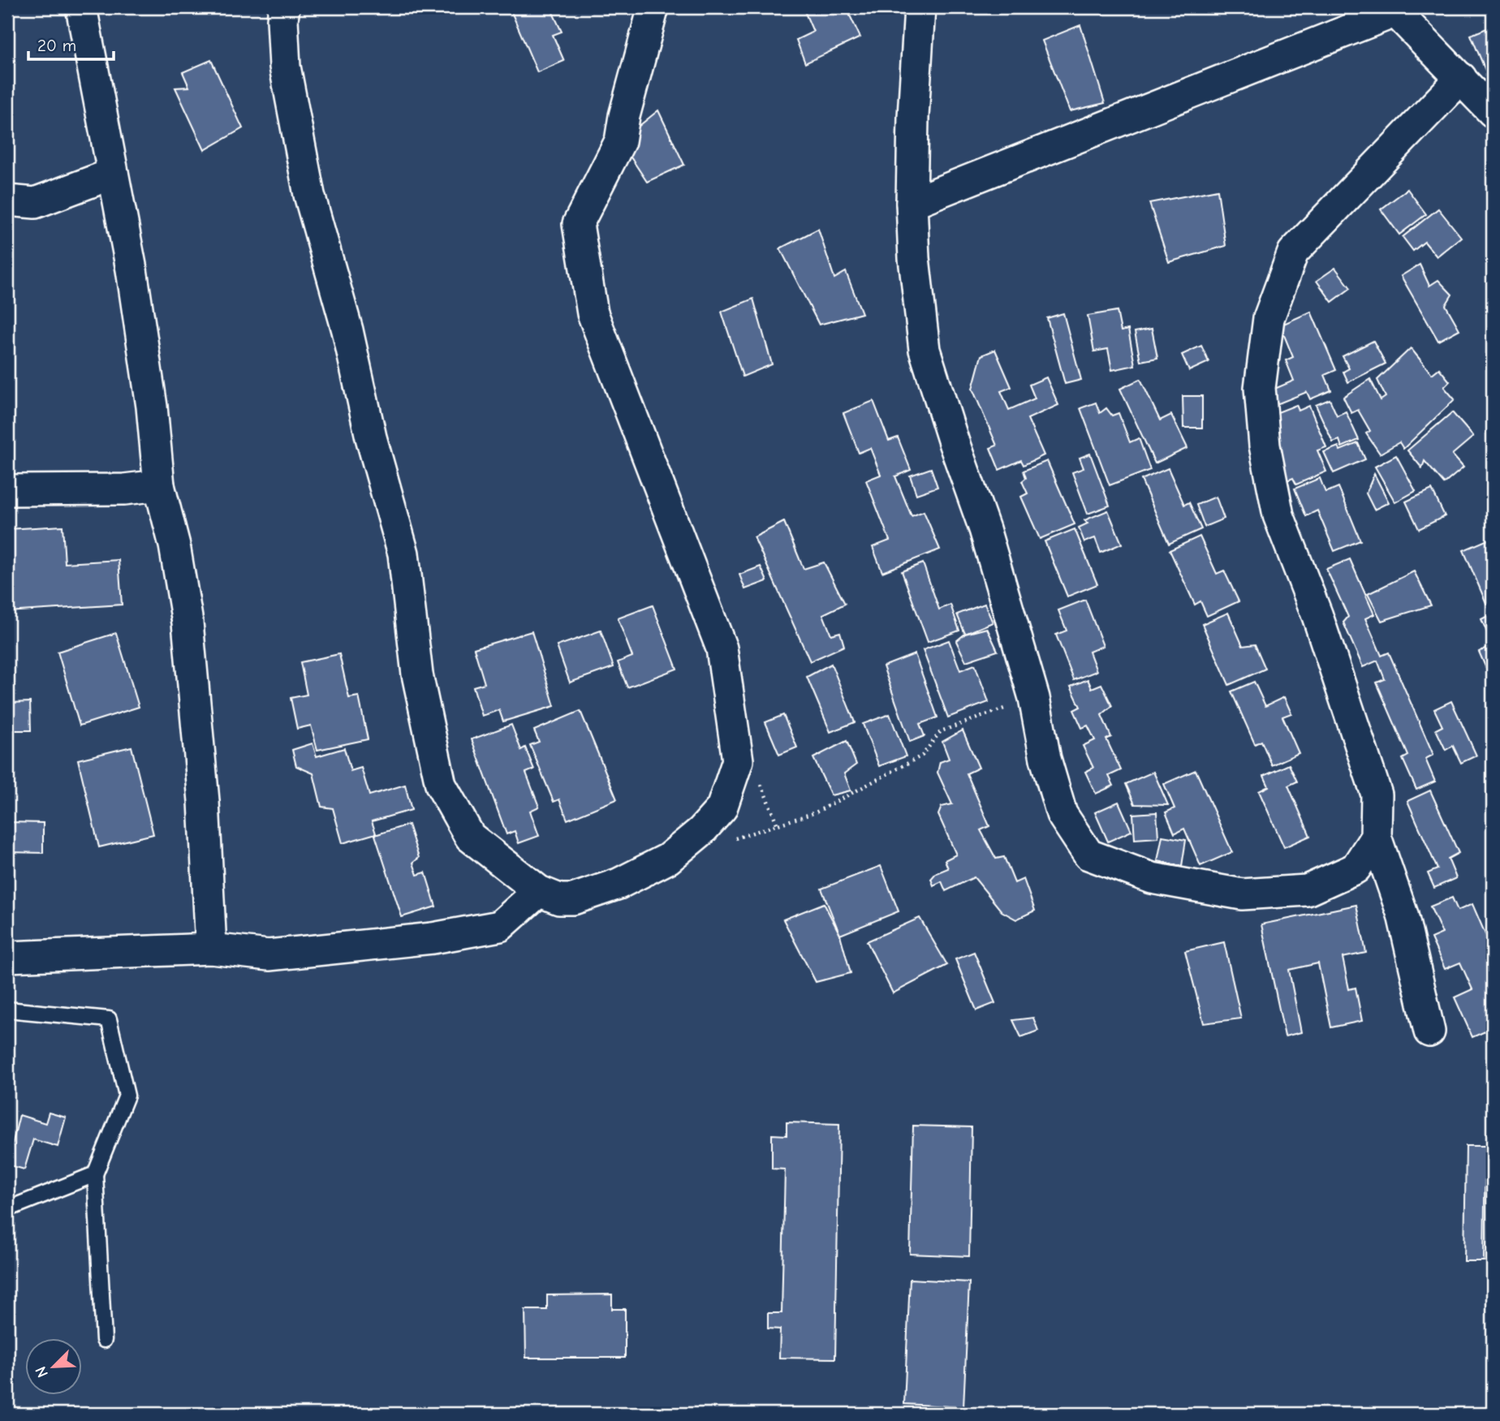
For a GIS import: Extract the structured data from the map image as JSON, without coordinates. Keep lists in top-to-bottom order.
{
  "scale_bar": "20 m",
  "north": "bottom left"
}
